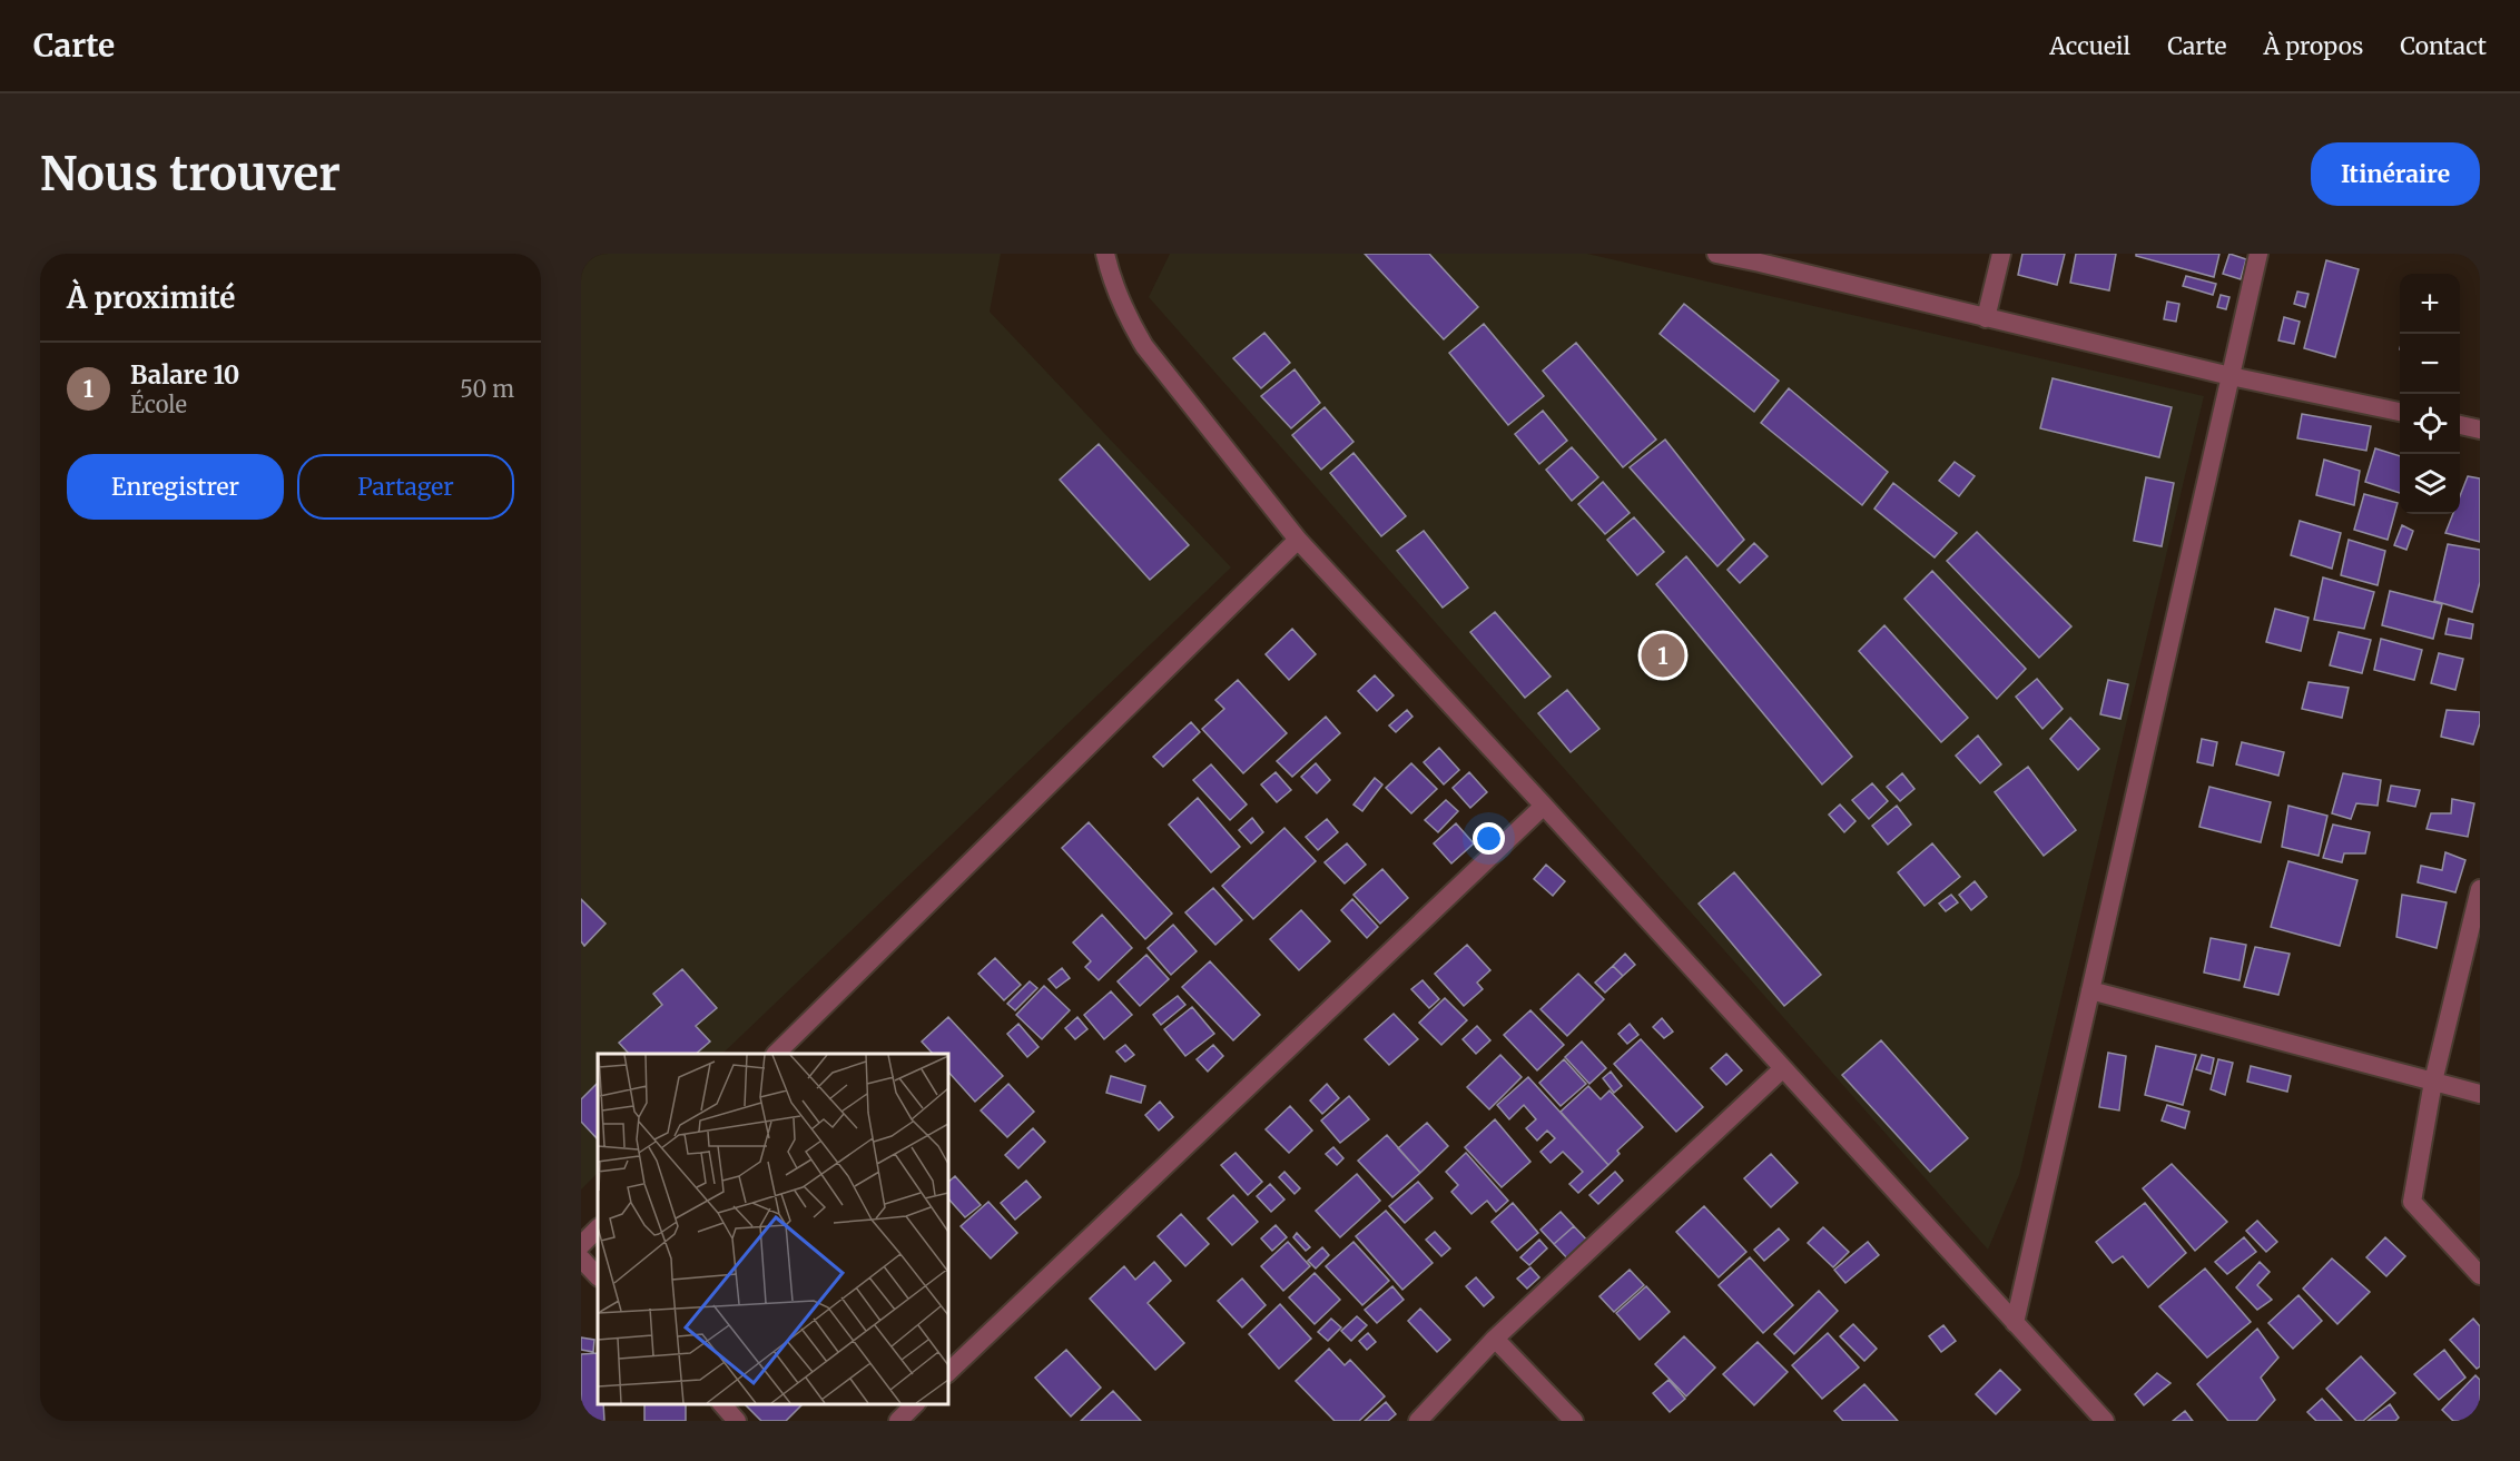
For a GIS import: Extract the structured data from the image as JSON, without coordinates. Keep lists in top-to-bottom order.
{
  "page": {
    "header": "Carte",
    "nav": [
      "Accueil",
      "Carte",
      "À propos",
      "Contact"
    ],
    "buttons": [
      "Itinéraire",
      ["Enregistrer", "Partager"]
    ],
    "title": "Nous trouver",
    "heading": "À proximité",
    "map_buttons": ["+", "−"],
    "list": [
      {
        "mark": "1",
        "name": "Balare 10",
        "note": "École",
        "value": "50 m"
      }
    ],
    "pins": "1"
  }
}
